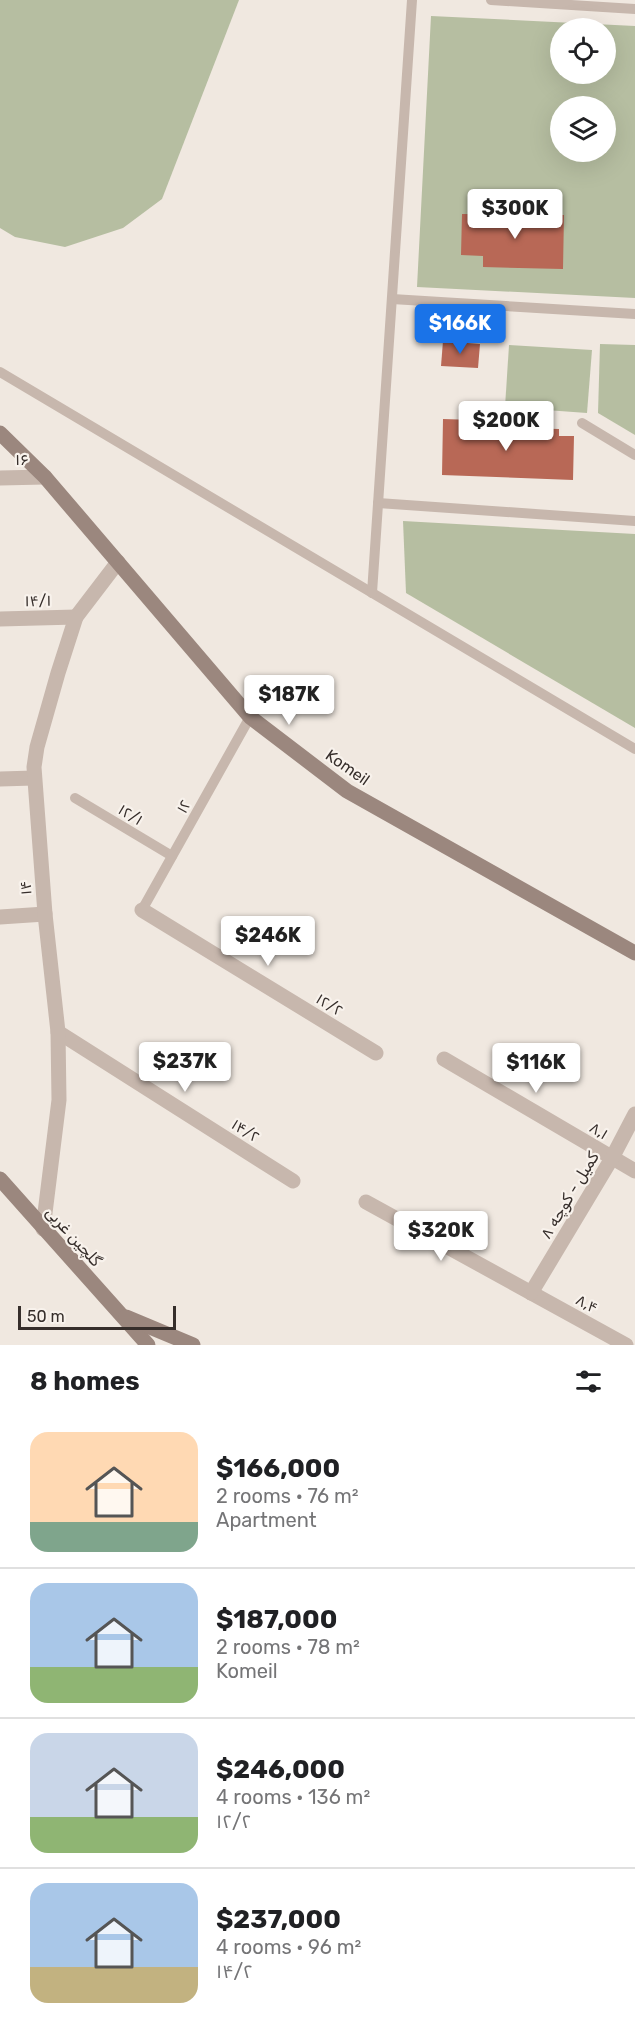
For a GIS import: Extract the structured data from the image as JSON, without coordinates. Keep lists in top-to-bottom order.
{
  "streets": {
    "street": [
      "۱۶",
      "۱۴/۱",
      "Komeil",
      "۱۴",
      "۱۲/۲",
      "۱۴/۲",
      "۸٫۱",
      "کمیل - کوچه ۸",
      "گلچین غربی",
      "۸٫۴"
    ],
    "lane": ["۱۲", "۱۲/۱"]
  },
  "crossings": [
    ["۱۶", "Komeil"],
    ["۱۴/۱", "۱۴"],
    ["Komeil", "۱۲"],
    ["Komeil", "۱۴"],
    ["۱۲", "۱۲/۱"],
    ["۱۲", "۱۲/۲"],
    ["۱۴", "۱۴/۲"],
    ["۱۴", "گلچین غربی"],
    ["۸٫۱", "کمیل - کوچه ۸"],
    ["کمیل - کوچه ۸", "۸٫۴"]
  ],
  "scale_bar": "50 m",
  "page": {
    "price": [
      "$300K",
      "$166K",
      "$200K",
      "$187K",
      "$246K",
      "$237K",
      "$116K",
      "$320K"
    ],
    "scale": "50 m",
    "heading": "8 homes",
    "list": [
      {
        "name": "$166,000",
        "note": "2 rooms · 76 m² · Apartment"
      },
      {
        "name": "$187,000",
        "note": "2 rooms · 78 m² · Komeil"
      },
      {
        "name": "$246,000",
        "note": "4 rooms · 136 m² · ۱۲/۲"
      },
      {
        "name": "$237,000",
        "note": "4 rooms · 96 m² · ۱۴/۲"
      }
    ]
  }
}
